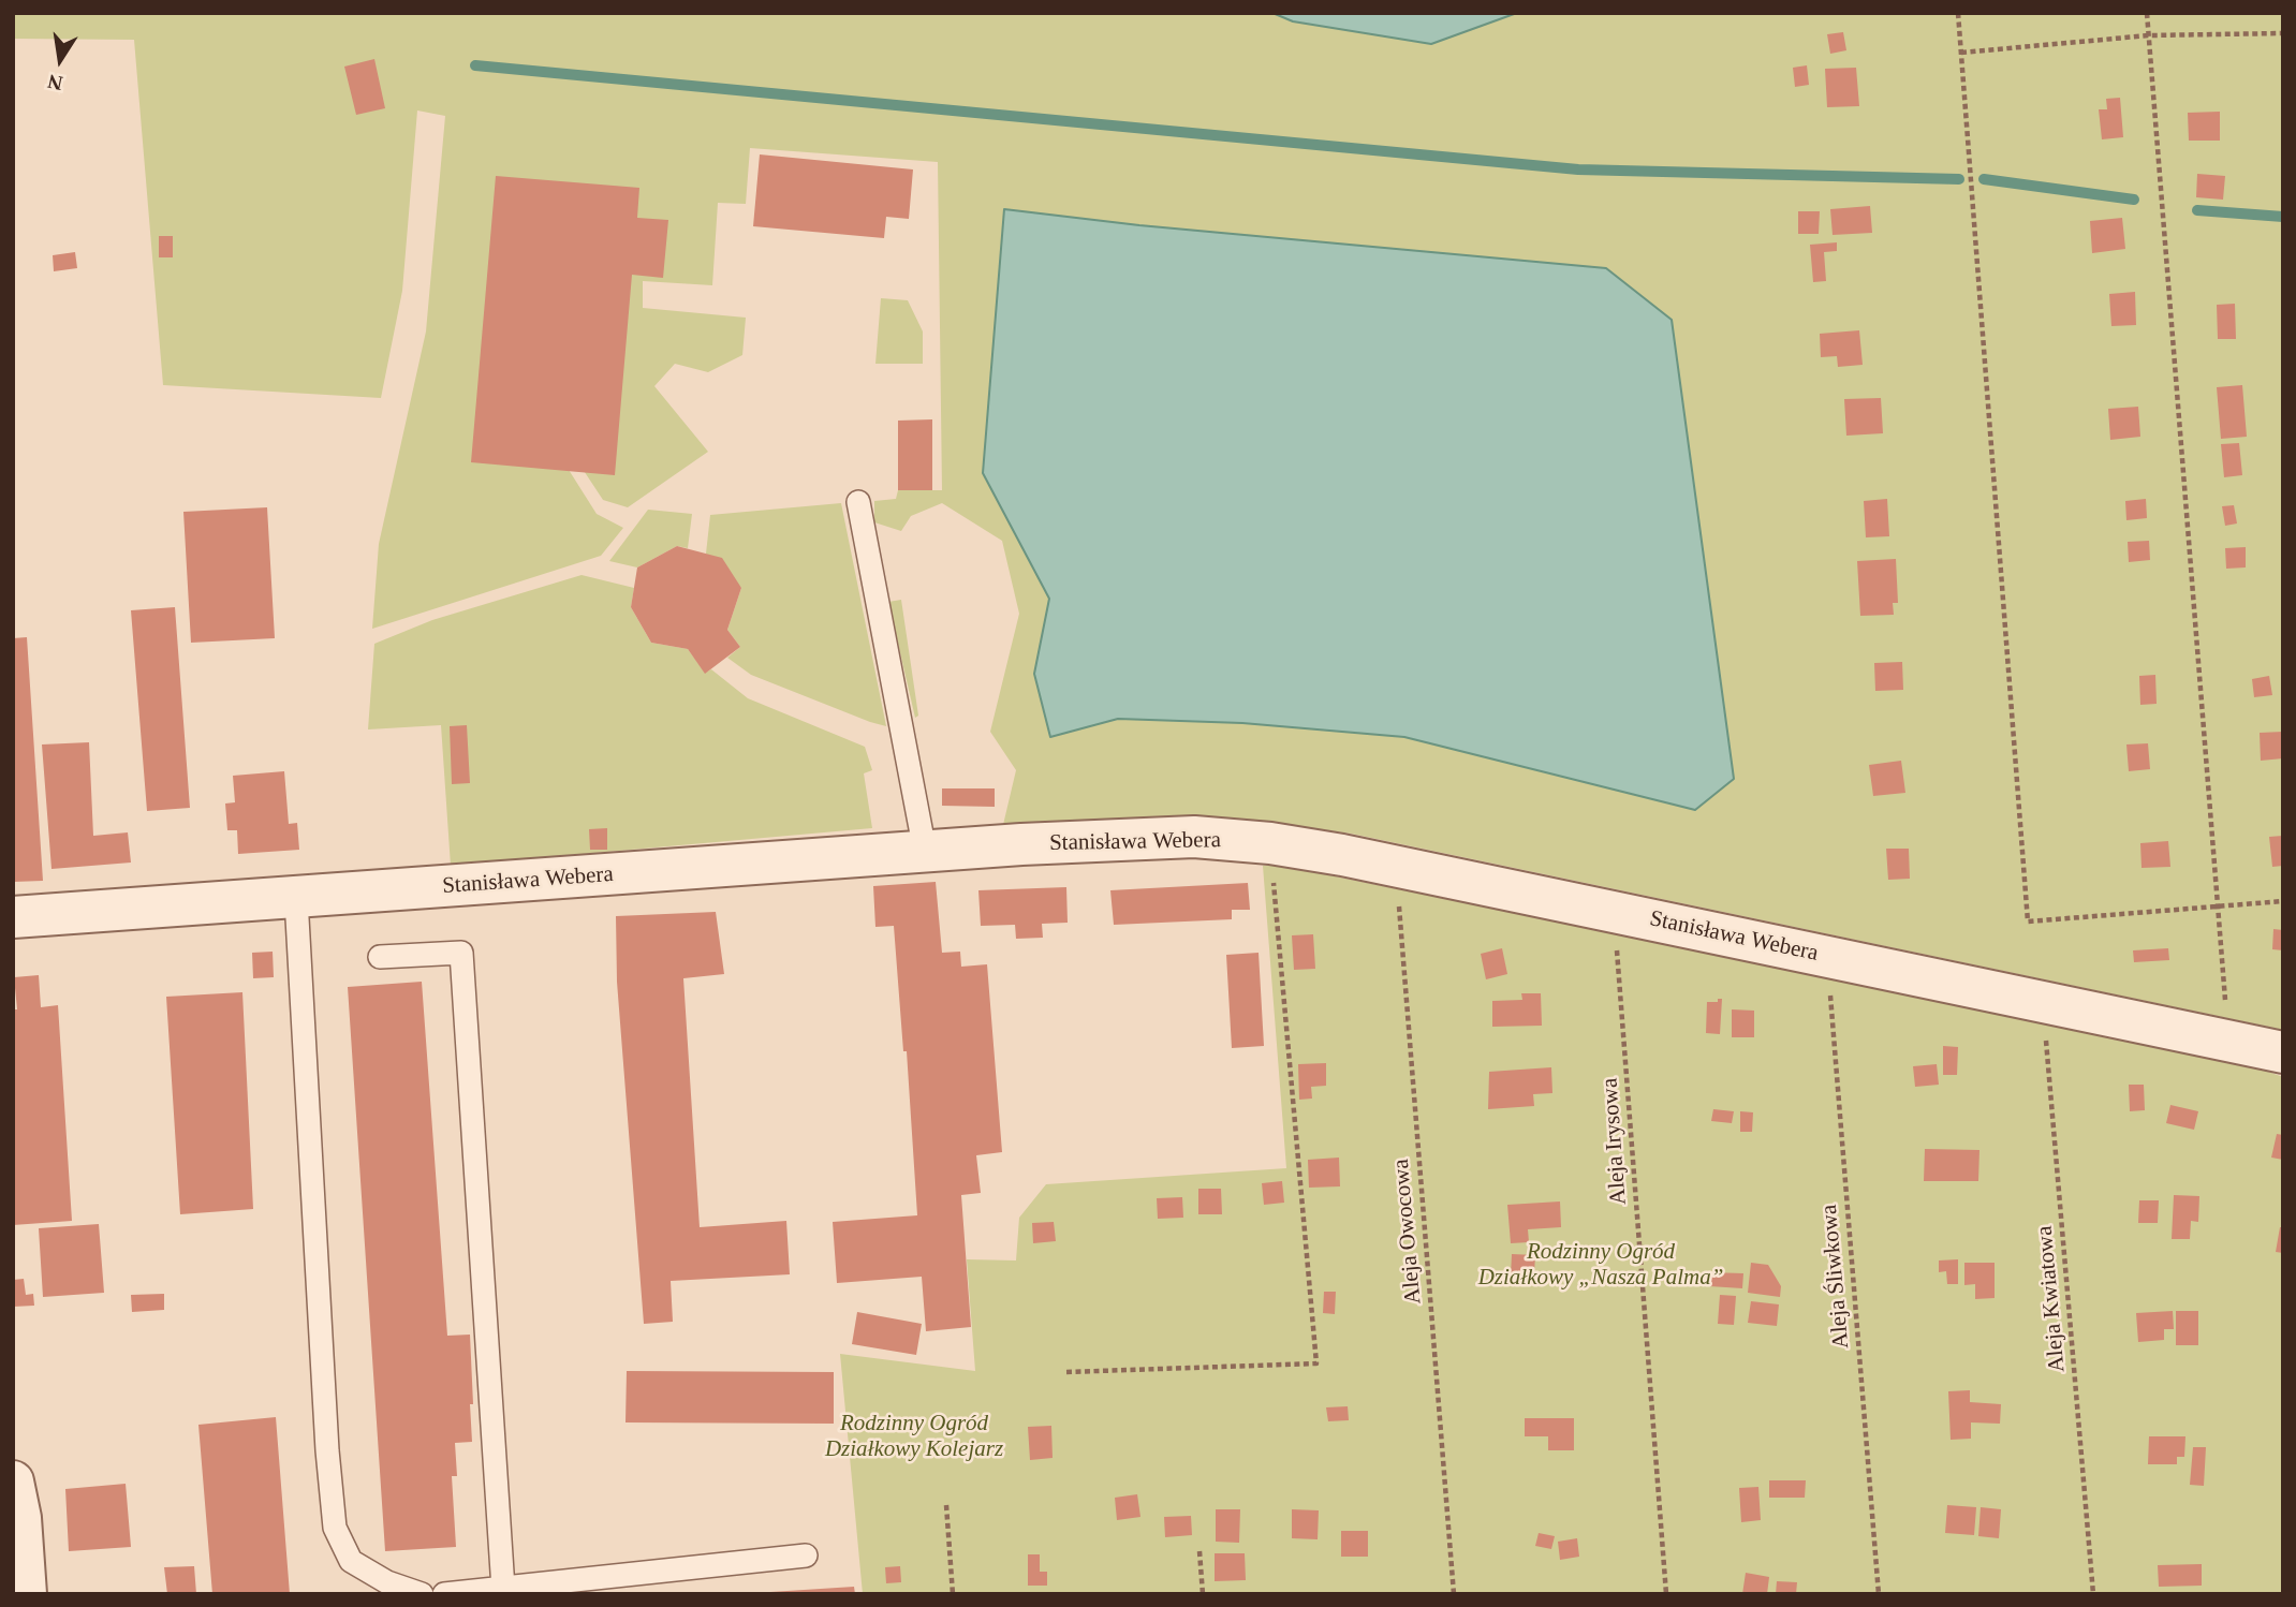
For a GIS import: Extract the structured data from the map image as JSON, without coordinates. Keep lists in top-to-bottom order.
{
  "streets": {
    "street": ["Stanisława Webera"],
    "path": [
      "Aleja Irysowa",
      "Aleja Owocowa",
      "Aleja Śliwkowa",
      "Aleja Kwiatowa"
    ]
  },
  "crossings": [
    ["Stanisława Webera", "Aleja Irysowa"],
    ["Stanisława Webera", "Aleja Owocowa"],
    ["Stanisława Webera", "Aleja Śliwkowa"],
    ["Stanisława Webera", "Aleja Kwiatowa"]
  ],
  "parks": ["Rodzinny Ogród Działkowy „Nasza Palma”", "Rodzinny Ogród Działkowy Kolejarz"],
  "north": "bottom"
}
